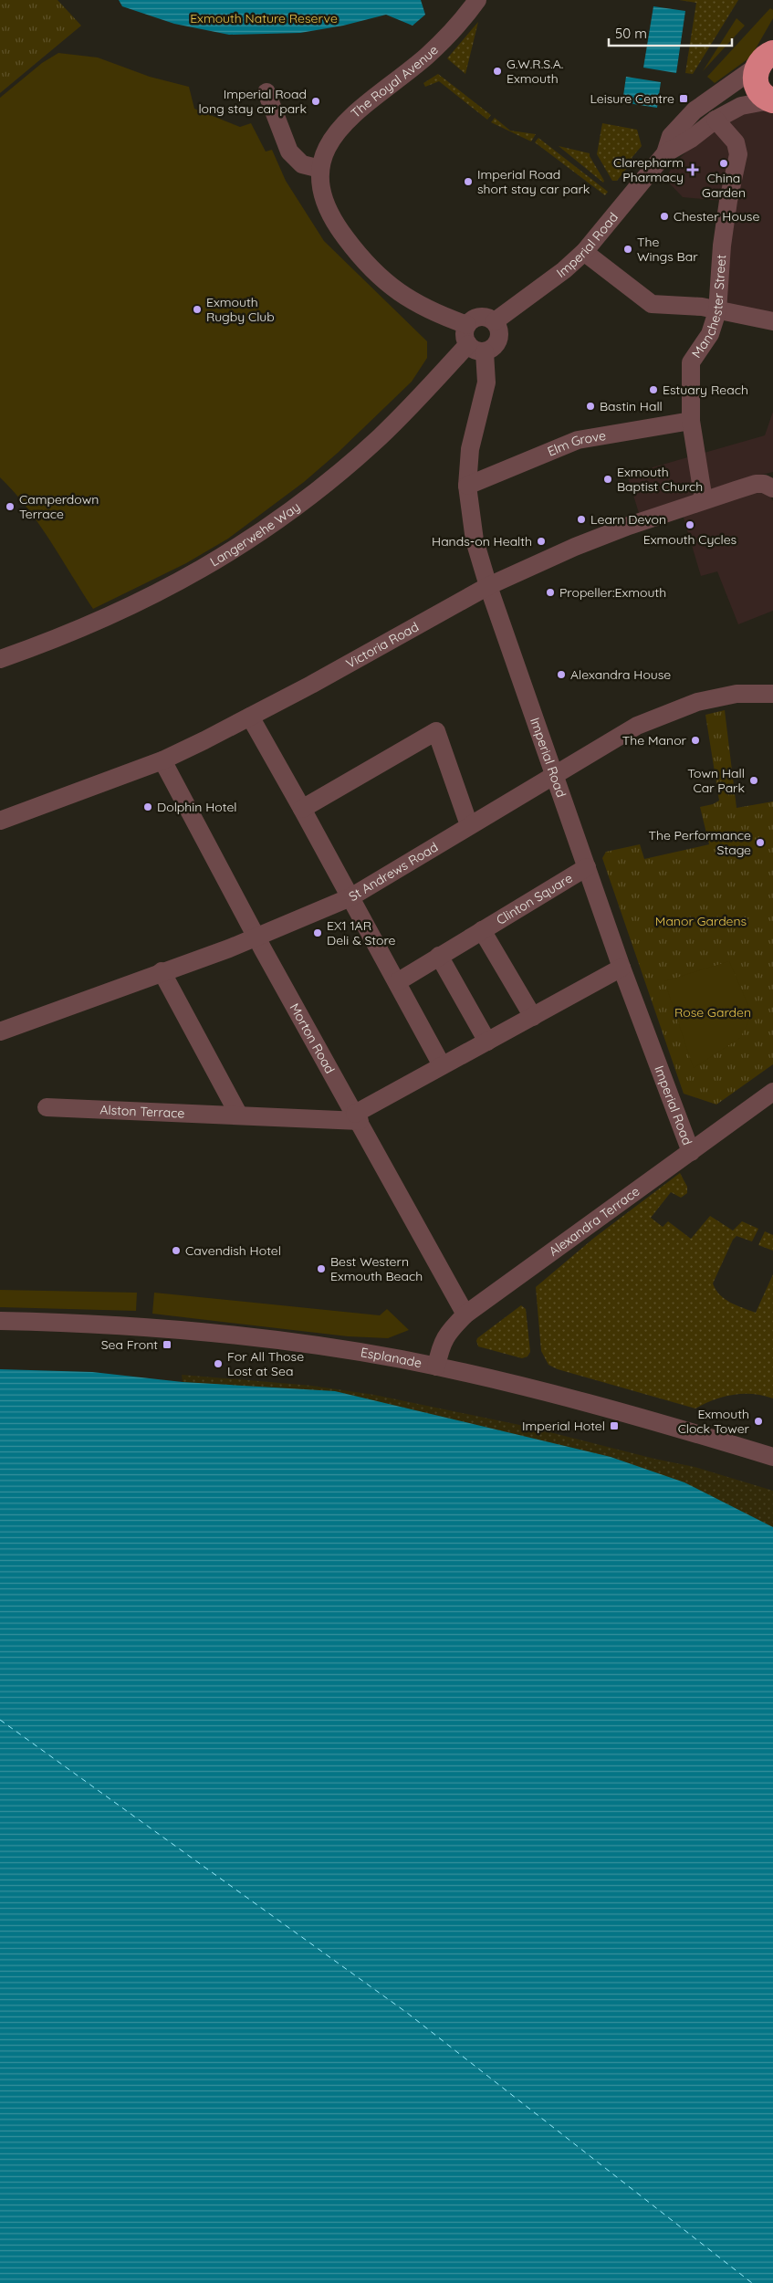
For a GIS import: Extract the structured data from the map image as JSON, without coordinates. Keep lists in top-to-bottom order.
{
  "streets": {
    "street": [
      "The Royal Avenue",
      "Imperial Road",
      "Manchester Street",
      "Elm Grove",
      "Langerwehe Way",
      "Victoria Road",
      "St Andrews Road",
      "Clinton Square",
      "Morton Road",
      "Alston Terrace",
      "Alexandra Terrace",
      "Esplanade"
    ]
  },
  "crossings": [
    ["The Royal Avenue", "Imperial Road"],
    ["The Royal Avenue", "Langerwehe Way"],
    ["Imperial Road", "Manchester Street"],
    ["Imperial Road", "Elm Grove"],
    ["Imperial Road", "Langerwehe Way"],
    ["Imperial Road", "Victoria Road"],
    ["Imperial Road", "St Andrews Road"],
    ["Imperial Road", "Clinton Square"],
    ["Imperial Road", "Alexandra Terrace"],
    ["Manchester Street", "Elm Grove"],
    ["Manchester Street", "Victoria Road"],
    ["Victoria Road", "Morton Road"],
    ["St Andrews Road", "Morton Road"],
    ["Morton Road", "Alston Terrace"],
    ["Morton Road", "Alexandra Terrace"],
    ["Alexandra Terrace", "Esplanade"]
  ],
  "parks": ["Exmouth Nature Reserve", "Manor Gardens", "Rose Garden"],
  "places": {
    "other": [
      "G.W.R.S.A. Exmouth",
      "Imperial Road long stay car park",
      "China Garden",
      "Imperial Road short stay car park",
      "Chester House",
      "The Wings Bar",
      "Exmouth Rugby Club",
      "Estuary Reach",
      "Bastin Hall",
      "Exmouth Baptist Church",
      "Camperdown Terrace",
      "Learn Devon",
      "Exmouth Cycles",
      "Hands-on Health",
      "Propeller:Exmouth",
      "Alexandra House",
      "The Manor",
      "Town Hall Car Park",
      "Dolphin Hotel",
      "The Performance Stage",
      "EX1 1AR Deli & Store",
      "Cavendish Hotel",
      "Best Western Exmouth Beach",
      "For All Those Lost at Sea",
      "Exmouth Clock Tower"
    ],
    "transit": ["Leisure Centre", "Sea Front", "Imperial Hotel"],
    "health": ["Clarepharm Pharmacy"]
  },
  "scale_bar": "50 m"
}
